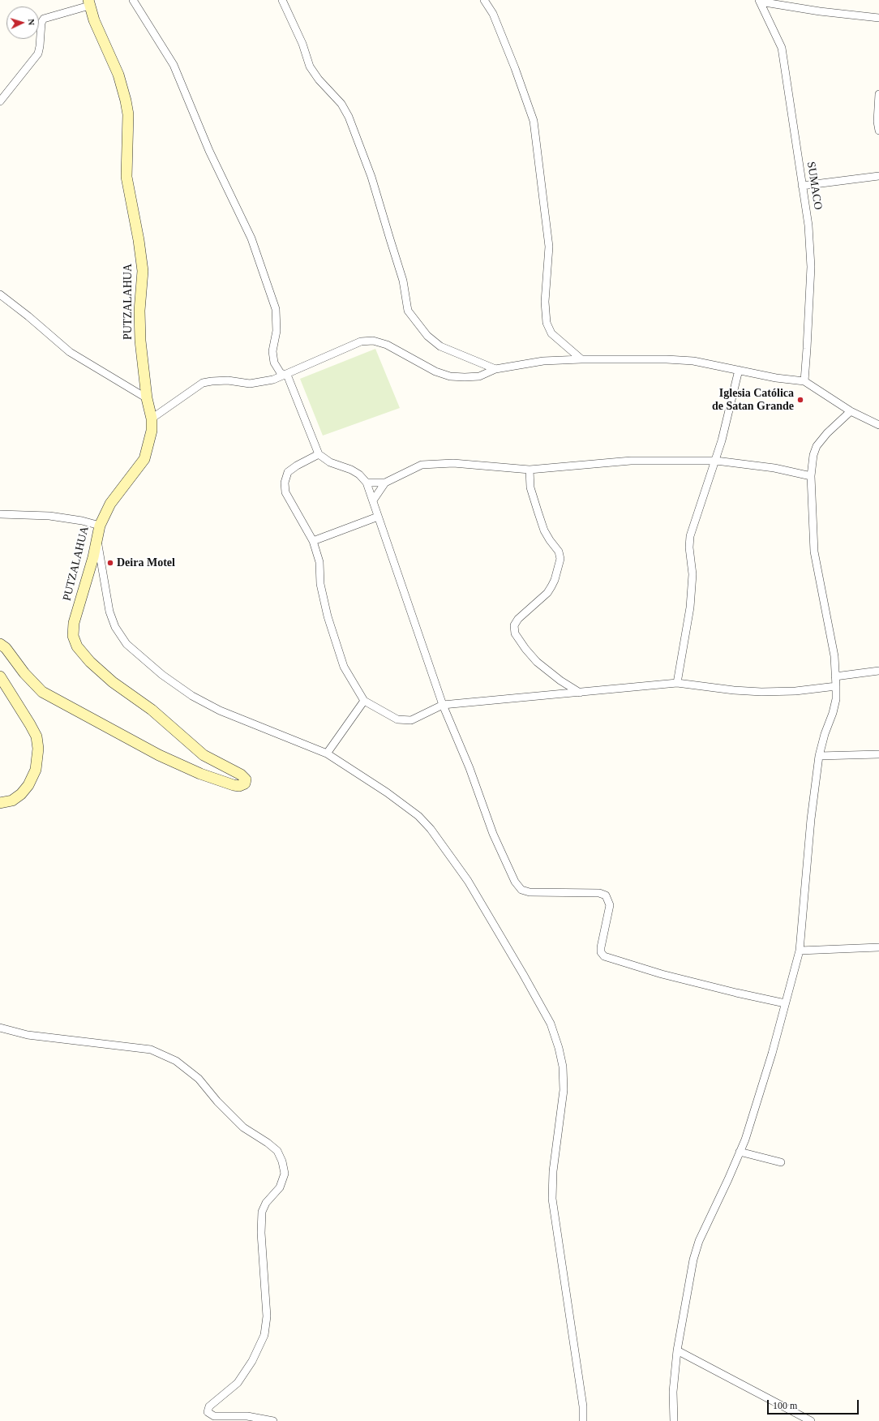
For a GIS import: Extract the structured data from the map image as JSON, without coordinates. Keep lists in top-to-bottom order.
{
  "streets": {
    "street": ["SUMACO", "PUTZALAHUA"]
  },
  "places": ["Iglesia Católica de Satan Grande", "Deira Motel"],
  "scale_bar": "100 m",
  "north": "right"
}
